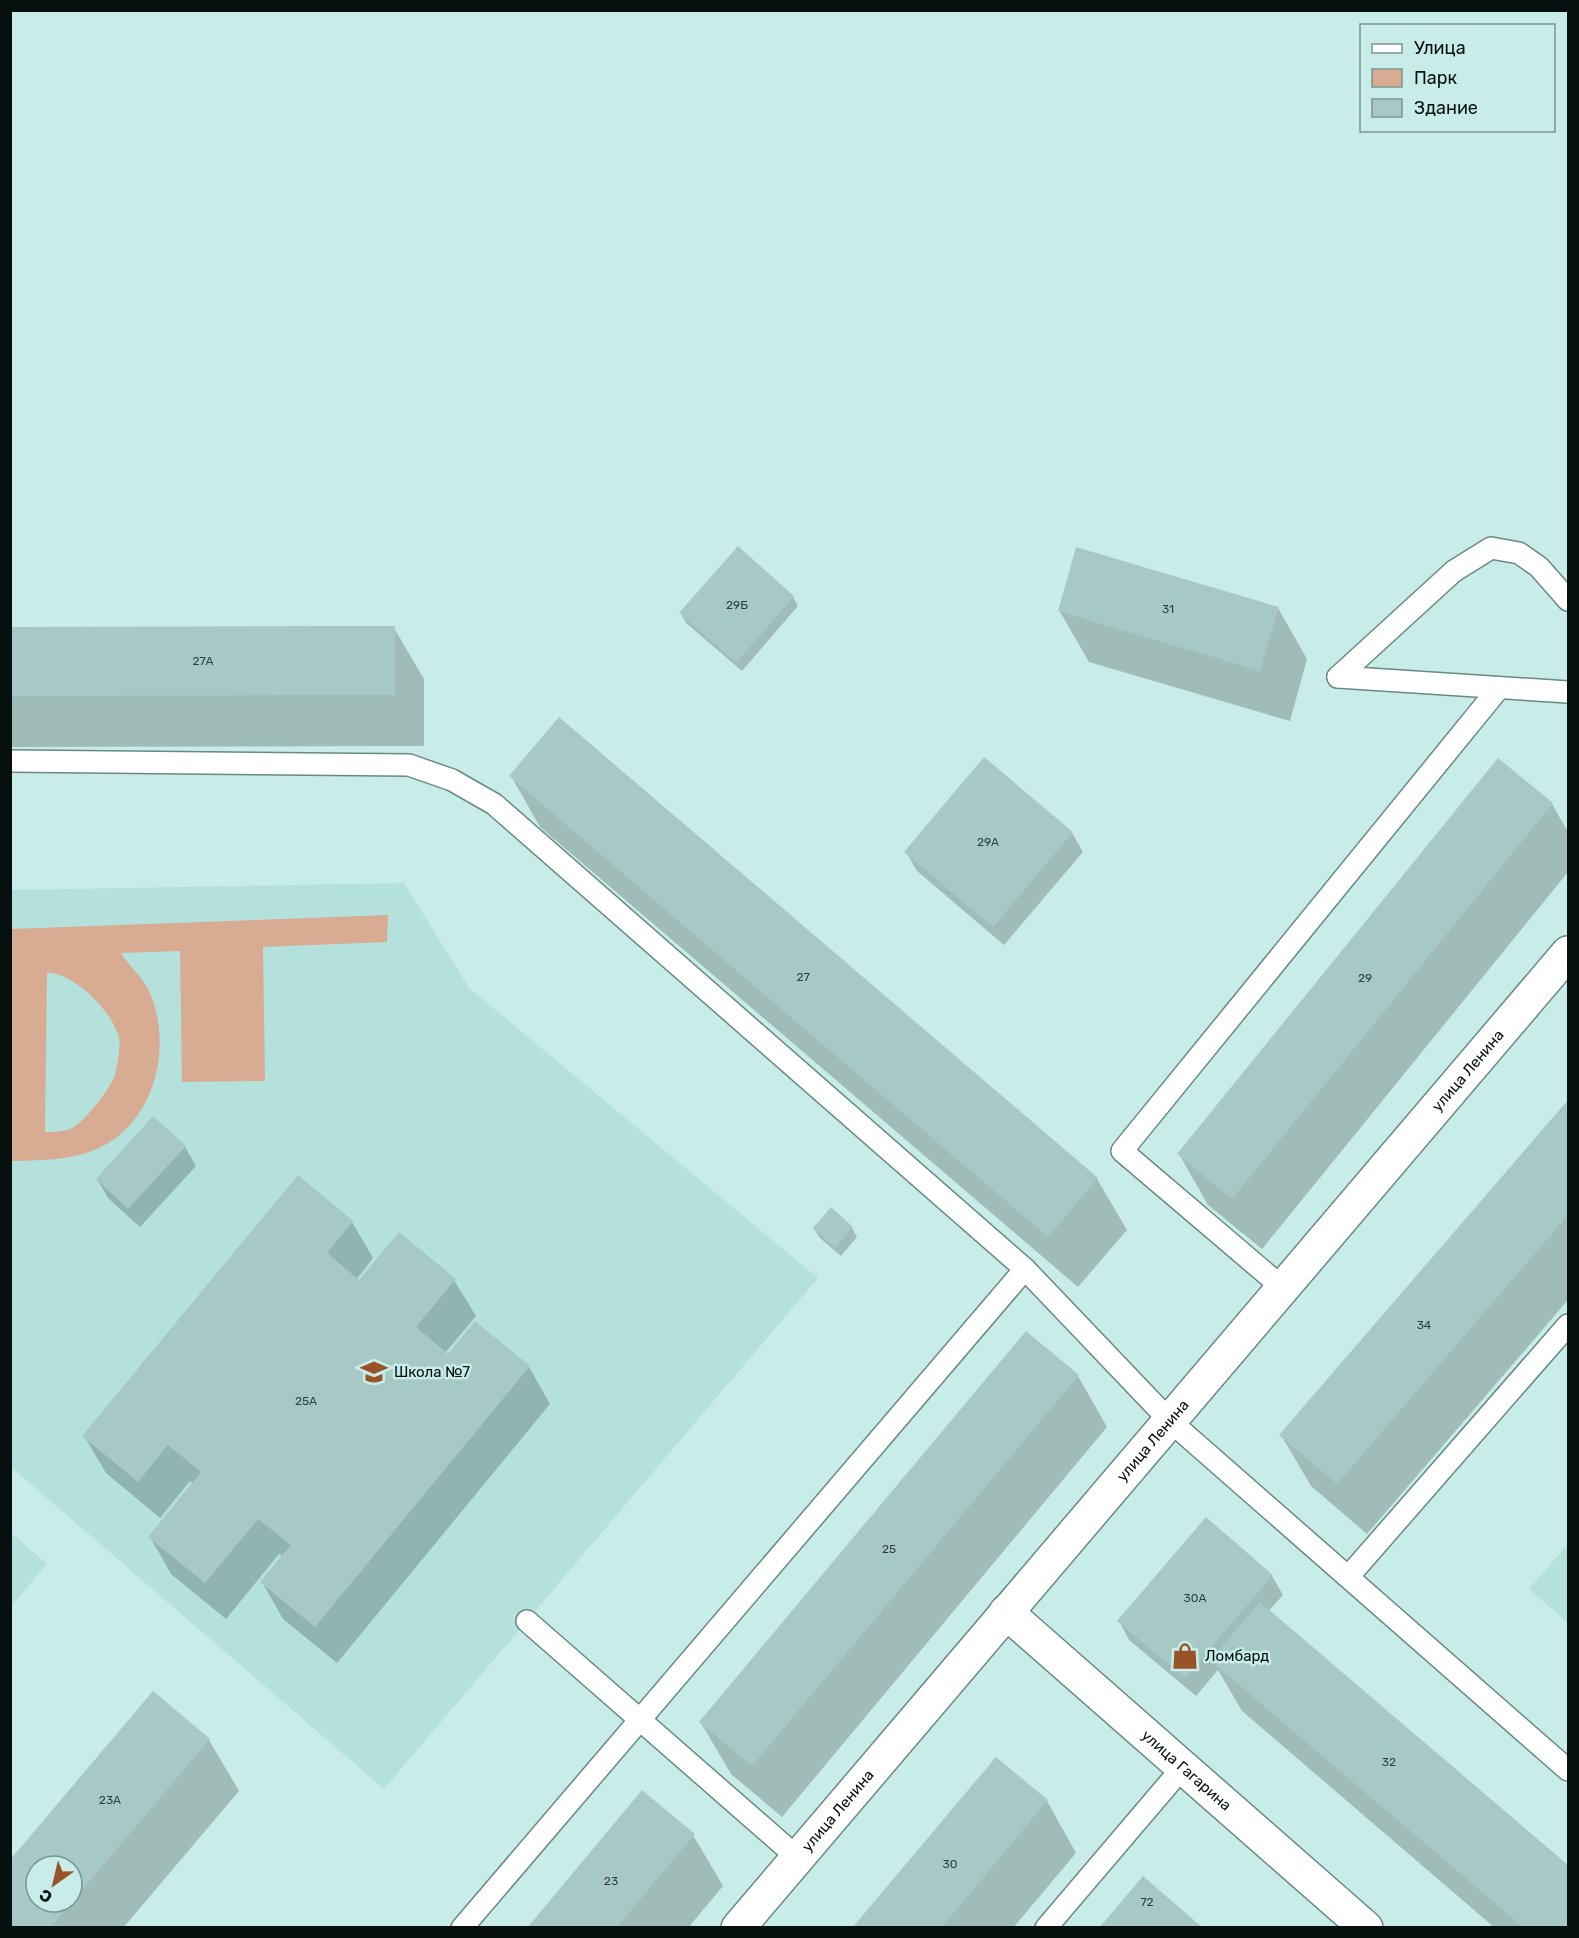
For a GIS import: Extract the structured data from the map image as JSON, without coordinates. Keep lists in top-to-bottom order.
{
  "streets": {
    "street": ["улица Ленина", "улица Гагарина"]
  },
  "crossings": [
    ["улица Ленина", "улица Гагарина"]
  ],
  "places": {
    "school or university": ["Школа №7"],
    "shop": ["Ломбард"]
  },
  "house_numbers": [
    "29Б",
    "31",
    "27А",
    "29А",
    "27",
    "29",
    "34",
    "25А",
    "25",
    "30А",
    "32",
    "23А",
    "30",
    "23",
    "72"
  ],
  "legend": ["Улица", "Парк", "Здание"],
  "north": "bottom left"
}
